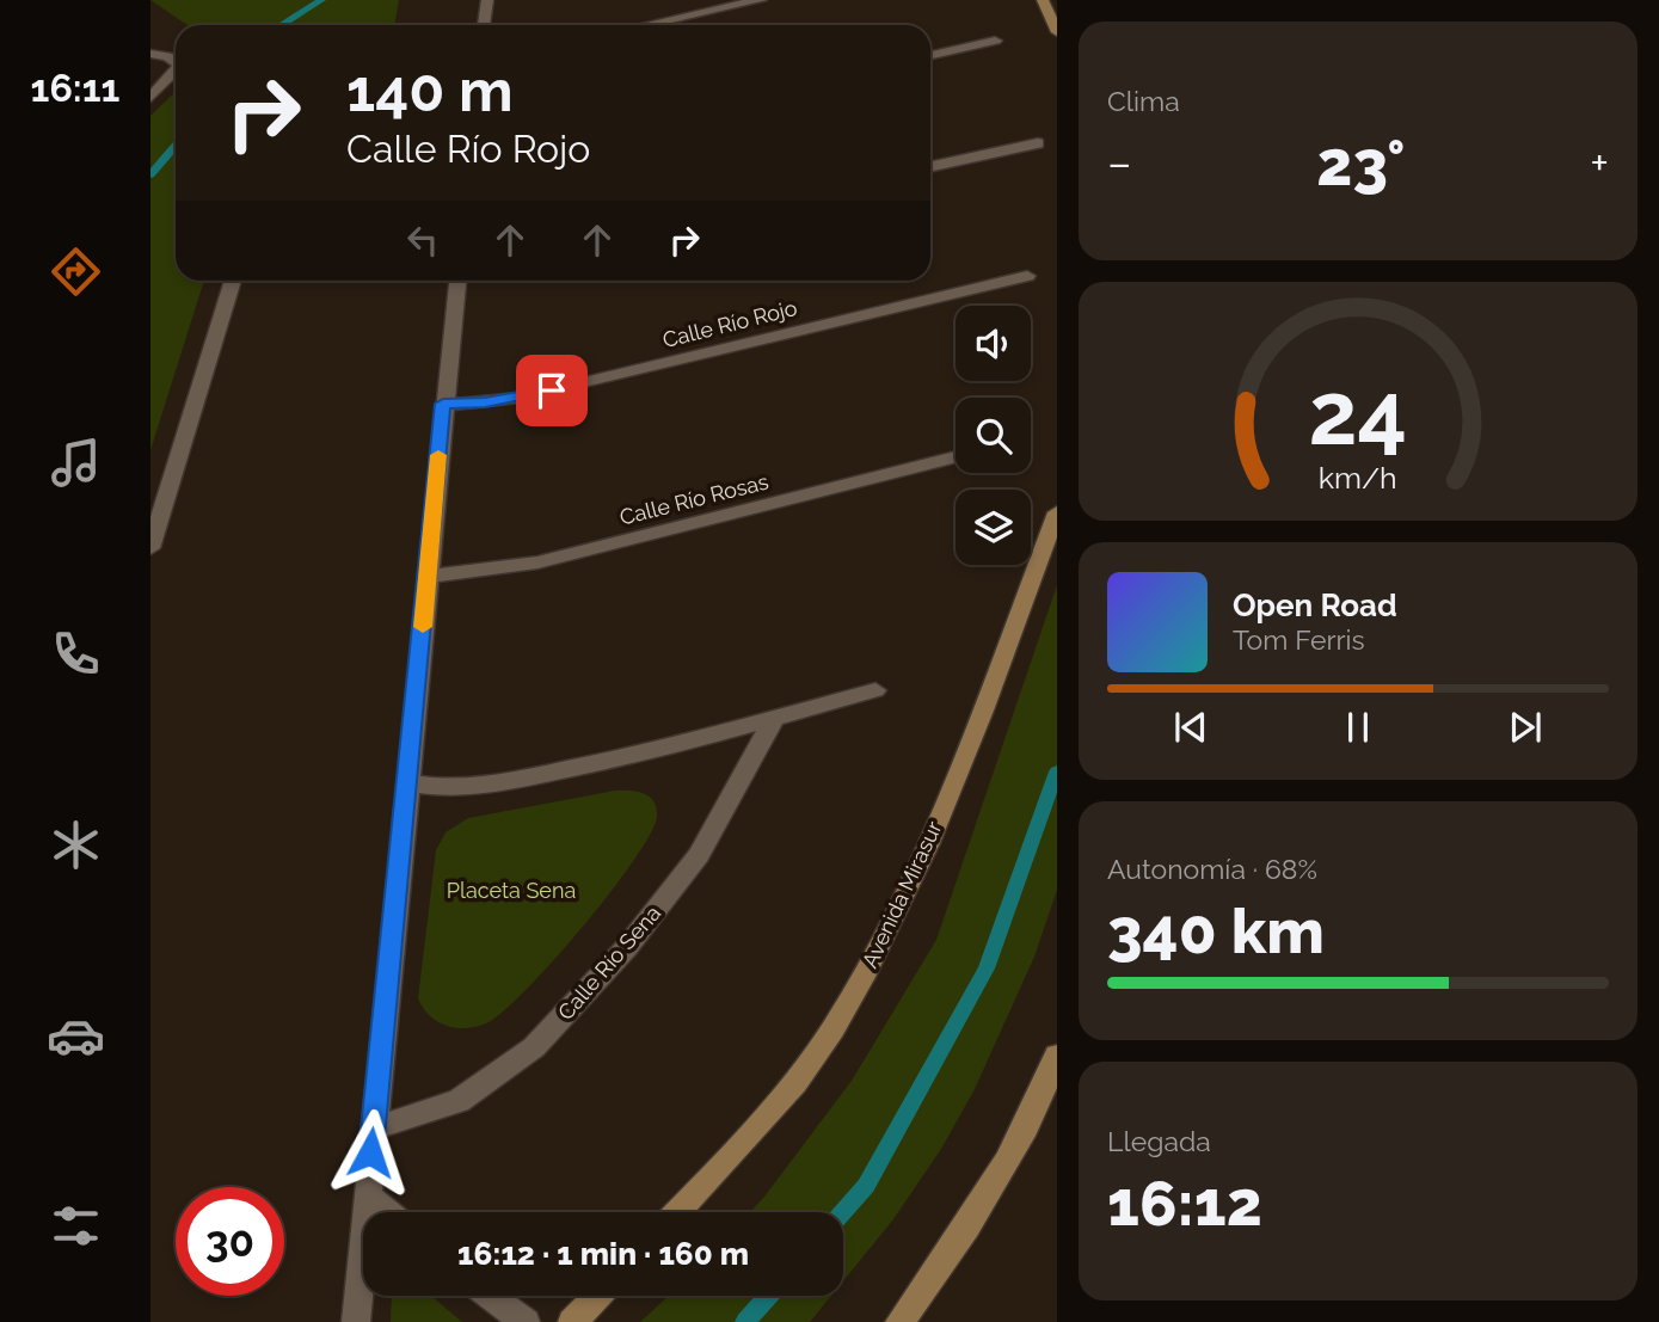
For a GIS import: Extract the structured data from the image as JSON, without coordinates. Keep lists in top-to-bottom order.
{
  "streets": {
    "street": [
      "Calle Río Rojo",
      "Calle Río Rosas",
      "Avenida Mirasur",
      "Calle Río Sena"
    ]
  },
  "parks": ["Placeta Sena"],
  "page": {
    "tabs": "16:11",
    "tile": [
      "Clima",
      ["Autonomía · 68%", "340 km"],
      ["Llegada", "16:12"]
    ],
    "turn": ["140 m", "Calle Río Rojo"],
    "heat": ["−", "23°", "+"],
    "song": ["Open Road", "Tom Ferris"],
    "limit": "30",
    "trip": "16:12 · 1 min · 160 m",
    "gauge": ["24", "km/h"]
  }
}
